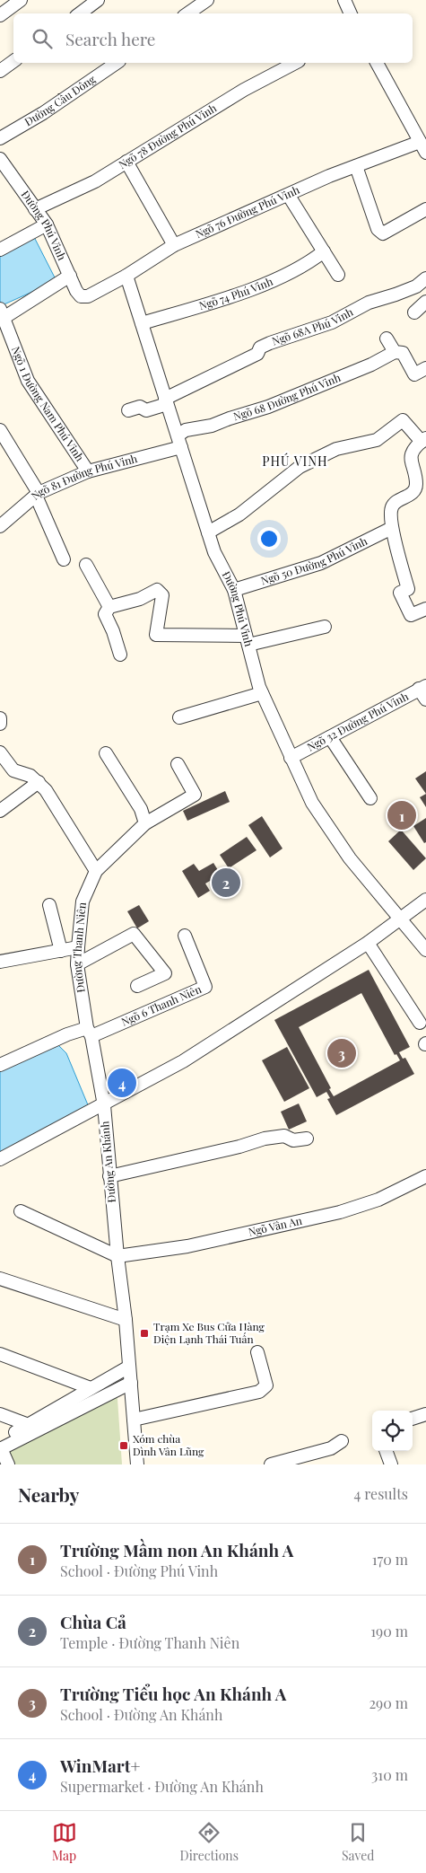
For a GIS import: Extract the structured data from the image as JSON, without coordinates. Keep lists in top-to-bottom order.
{
  "streets": {
    "street": [
      "Đường Cầu Đông",
      "Ngõ 78 Đường Phú Vinh",
      "Ngõ 76 Đường Phú Vinh",
      "Đường Phú Vinh",
      "Ngõ 74 Phú Vinh",
      "Ngõ 68A Phú Vinh",
      "Ngõ 68 Đường Phú Vinh",
      "Ngõ 1 Đường Nam Phú Vinh",
      "Ngõ 81 Đường Phú Vinh",
      "Ngõ 50 Đường Phú Vinh",
      "Ngõ 32 Đường Phú Vinh",
      "Đường Thanh Niên",
      "Ngõ 6 Thanh Niên",
      "Đường An Khánh",
      "Ngõ Vân An"
    ]
  },
  "crossings": [
    ["Ngõ 78 Đường Phú Vinh", "Đường Phú Vinh"],
    ["Ngõ 76 Đường Phú Vinh", "Đường Phú Vinh"],
    ["Đường Phú Vinh", "Ngõ 74 Phú Vinh"],
    ["Đường Phú Vinh", "Ngõ 68A Phú Vinh"],
    ["Đường Phú Vinh", "Ngõ 68 Đường Phú Vinh"],
    ["Đường Phú Vinh", "Ngõ 81 Đường Phú Vinh"],
    ["Đường Phú Vinh", "Ngõ 50 Đường Phú Vinh"],
    ["Đường Phú Vinh", "Ngõ 32 Đường Phú Vinh"],
    ["Đường Phú Vinh", "Đường An Khánh"],
    ["Ngõ 68 Đường Phú Vinh", "Ngõ 81 Đường Phú Vinh"],
    ["Ngõ 1 Đường Nam Phú Vinh", "Ngõ 81 Đường Phú Vinh"],
    ["Đường Thanh Niên", "Ngõ 6 Thanh Niên"],
    ["Đường Thanh Niên", "Đường An Khánh"],
    ["Đường An Khánh", "Ngõ Vân An"]
  ],
  "districts": ["PHÚ VINH"],
  "places": {
    "transit": ["Trạm Xe Bus Cửa Hàng Điện Lạnh Thái Tuấn", "Xóm chùa Đình Vân Lũng"]
  },
  "page": {
    "search": "Search here",
    "pins": [
      "1",
      "2",
      "3",
      "4"
    ],
    "heading": ["Nearby", "4 results"],
    "list": [
      {
        "mark": "1",
        "name": "Trường Mầm non An Khánh A",
        "note": "School · Đường Phú Vinh",
        "value": "170 m"
      },
      {
        "mark": "2",
        "name": "Chùa Cả",
        "note": "Temple · Đường Thanh Niên",
        "value": "190 m"
      },
      {
        "mark": "3",
        "name": "Trường Tiểu học An Khánh A",
        "note": "School · Đường An Khánh",
        "value": "290 m"
      },
      {
        "mark": "4",
        "name": "WinMart+",
        "note": "Supermarket · Đường An Khánh",
        "value": "310 m"
      }
    ],
    "nav": ["Map", "Directions", "Saved"]
  }
}
